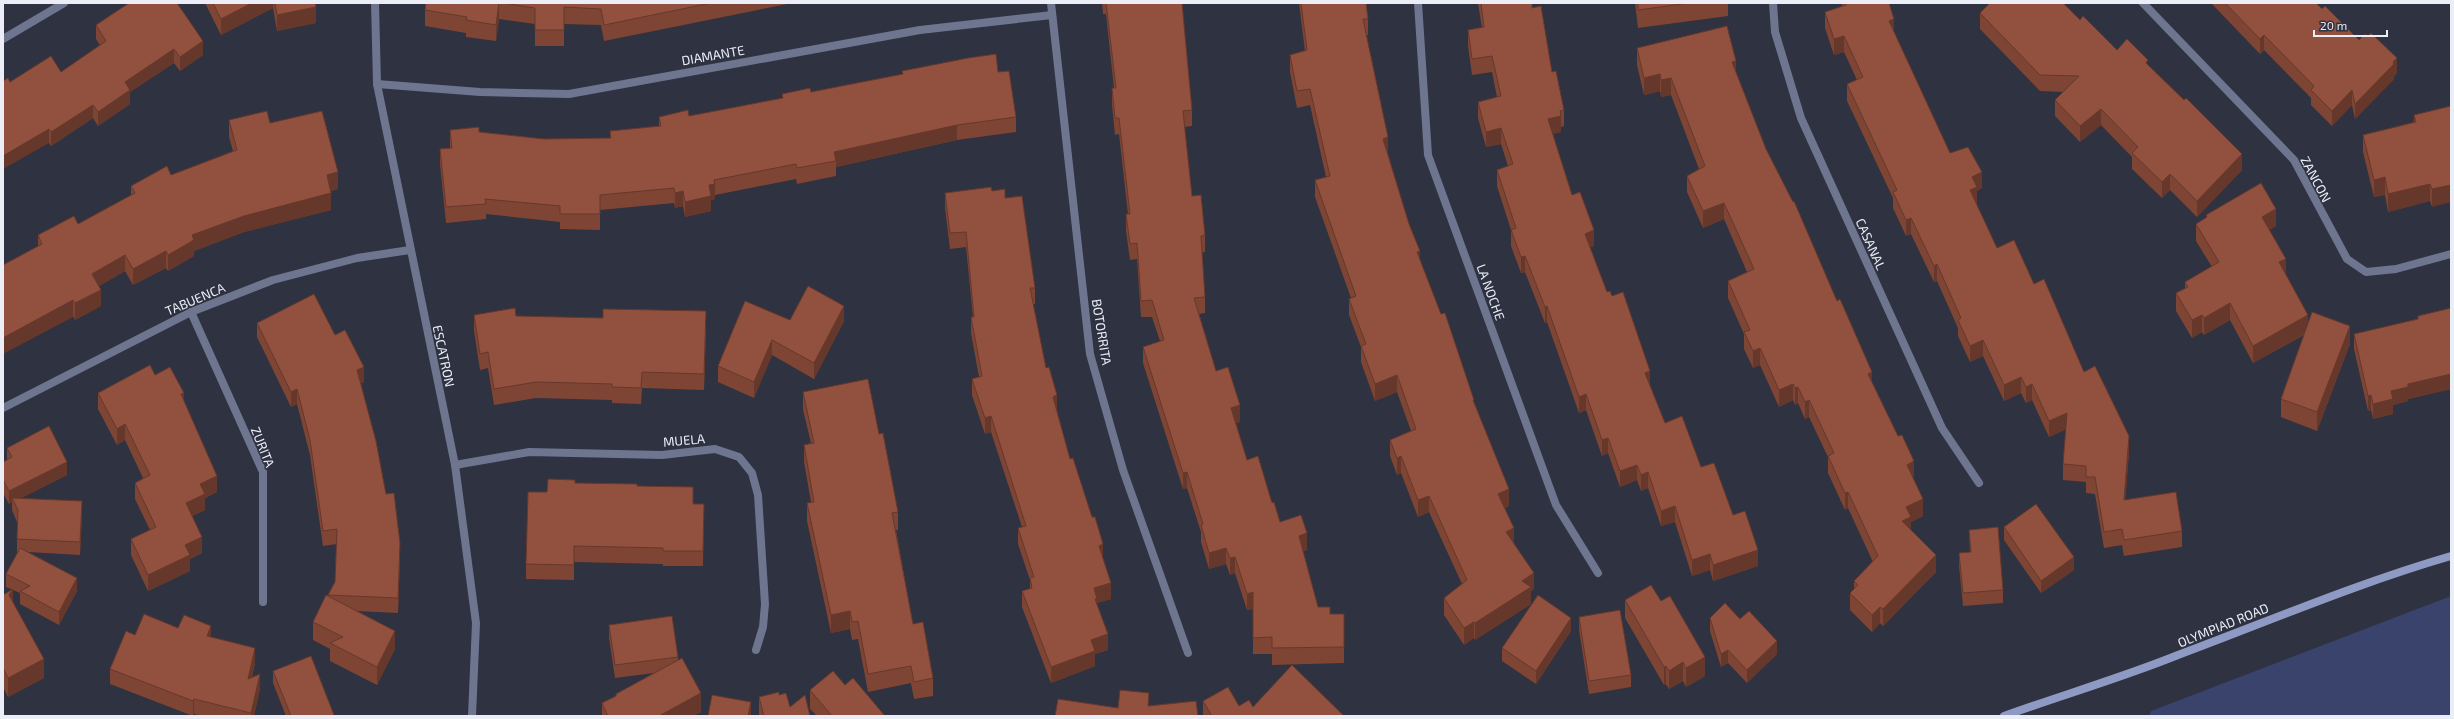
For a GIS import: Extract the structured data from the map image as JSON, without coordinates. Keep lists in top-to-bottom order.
{
  "streets": {
    "main road": ["OLYMPIAD ROAD"],
    "street": [
      "DIAMANTE",
      "ZANCON",
      "CASANAL",
      "LA NOCHE",
      "TABUENCA",
      "BOTORRITA",
      "ESCATRON",
      "MUELA",
      "ZURITA"
    ]
  },
  "crossings": [
    ["DIAMANTE", "BOTORRITA"],
    ["DIAMANTE", "ESCATRON"],
    ["TABUENCA", "ESCATRON"],
    ["TABUENCA", "ZURITA"],
    ["ESCATRON", "MUELA"]
  ],
  "scale_bar": "20 m"
}
